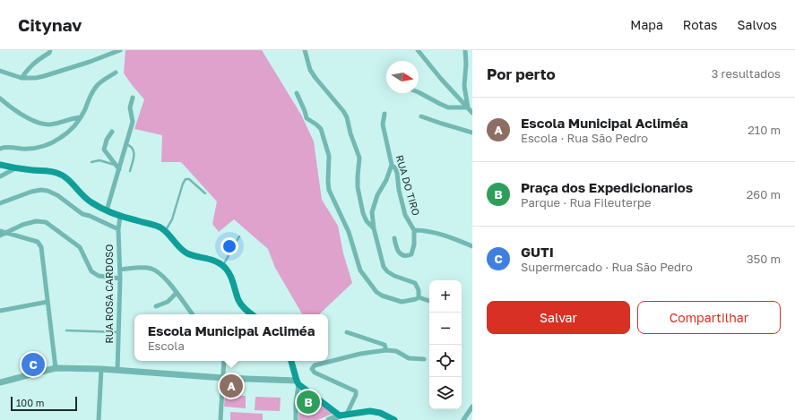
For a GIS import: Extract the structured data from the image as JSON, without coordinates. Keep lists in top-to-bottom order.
{
  "streets": {
    "street": ["RUA DO TIRO", "RUA ROSA CARDOSO"]
  },
  "scale_bar": "100 m",
  "north": "right",
  "page": {
    "header": "Citynav",
    "nav": ["Mapa", "Rotas", "Salvos"],
    "heading": ["Por perto", "3 resultados"],
    "list": [
      {
        "mark": "A",
        "name": "Escola Municipal Acliméa",
        "note": "Escola · Rua São Pedro",
        "value": "210 m"
      },
      {
        "mark": "B",
        "name": "Praça dos Expedicionarios",
        "note": "Parque · Rua Fileuterpe",
        "value": "260 m"
      },
      {
        "mark": "C",
        "name": "GUTI",
        "note": "Supermercado · Rua São Pedro",
        "value": "350 m"
      }
    ],
    "map_buttons": ["+", "−"],
    "buttons": ["Salvar", "Compartilhar"],
    "popup": ["Escola Municipal Acliméa", "Escola"],
    "pins": ["C", "A", "B"],
    "scale": "100 m"
  }
}
